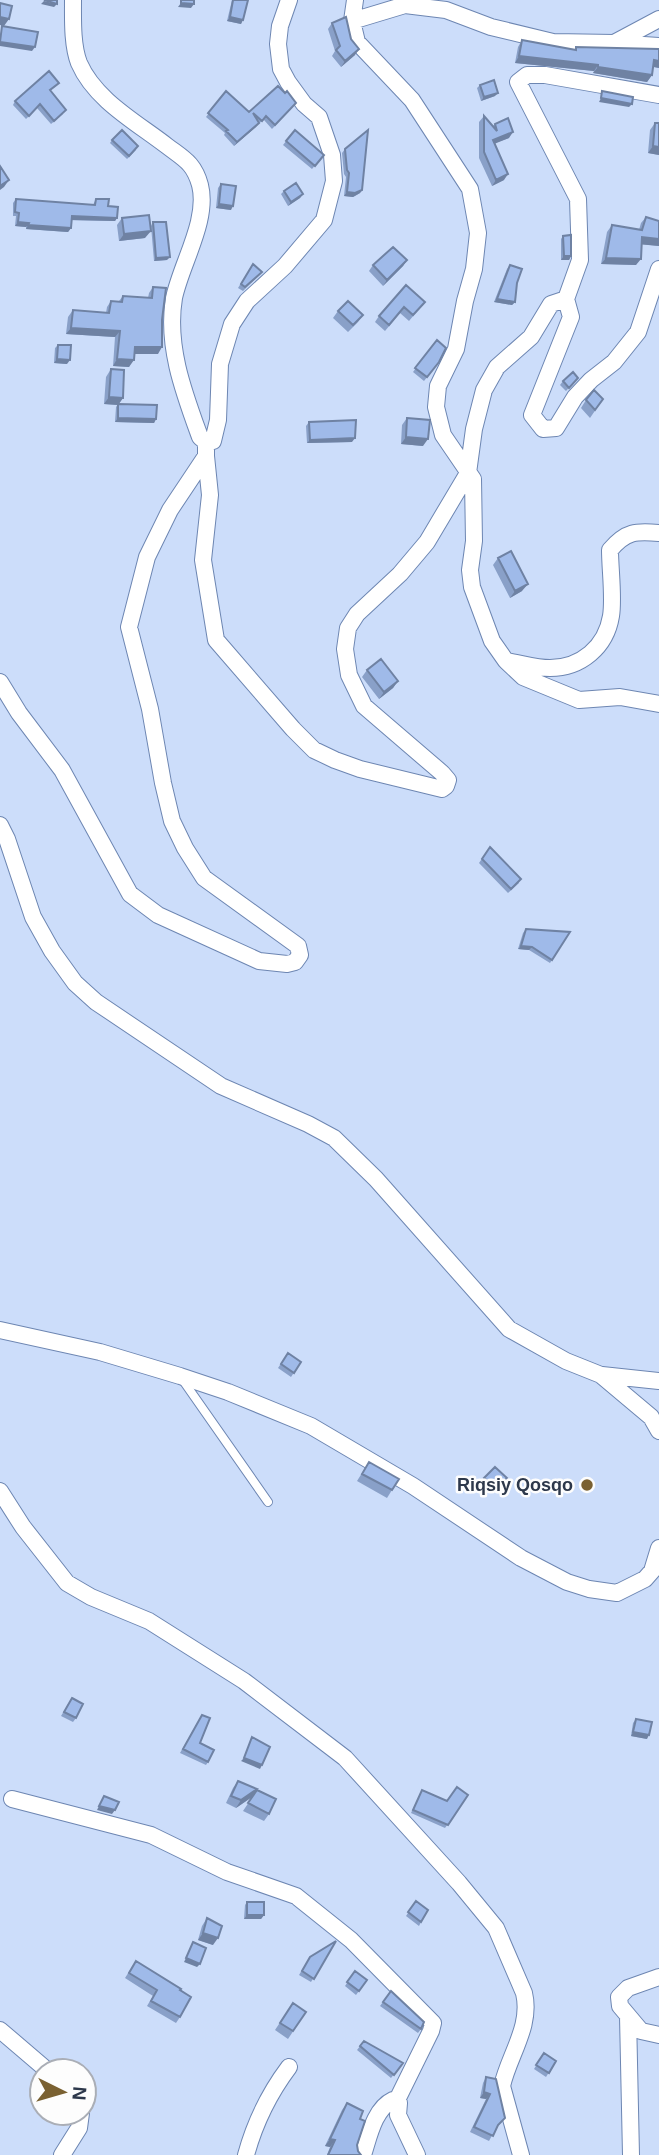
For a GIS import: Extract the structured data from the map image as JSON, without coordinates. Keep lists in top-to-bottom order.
{
  "places": ["Riqsiy Qosqo"],
  "north": "right"
}
